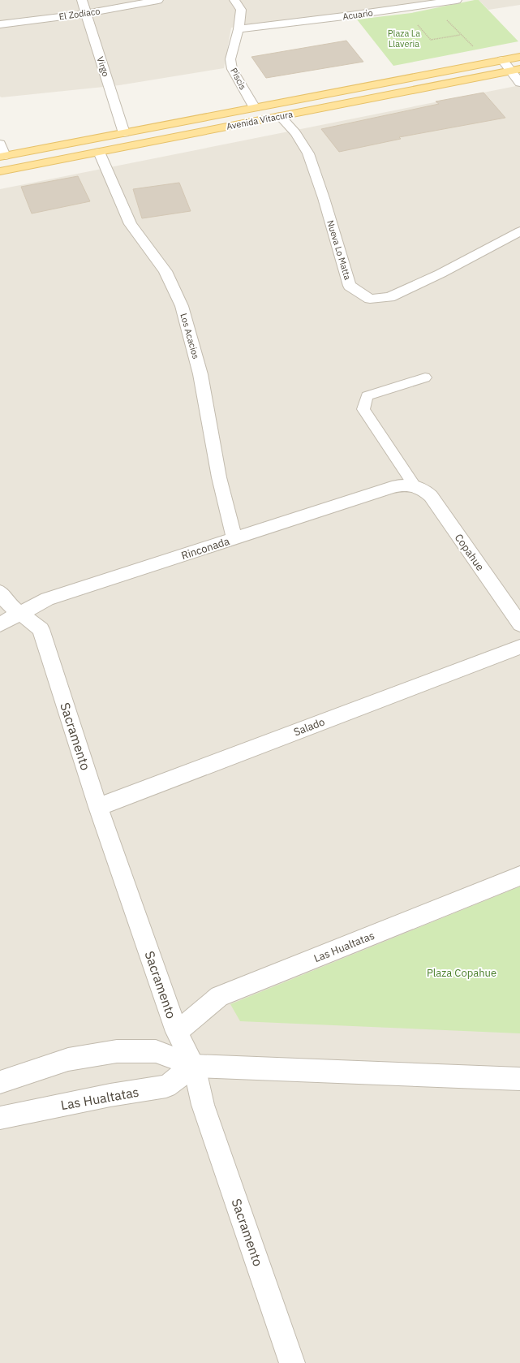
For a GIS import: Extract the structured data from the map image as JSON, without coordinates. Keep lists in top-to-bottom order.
{
  "streets": {
    "main road": ["Avenida Vitacura"],
    "street": [
      "El Zodiaco",
      "Acuario",
      "Virgo",
      "Piscis",
      "Nueva Lo Matta",
      "Los Acacios",
      "Rinconada",
      "Copahue",
      "Salado",
      "Sacramento",
      "Las Hualtatas"
    ]
  },
  "crossings": [
    ["El Zodiaco", "Virgo"],
    ["Acuario", "Piscis"],
    ["Virgo", "Avenida Vitacura"],
    ["Piscis", "Avenida Vitacura"],
    ["Avenida Vitacura", "Nueva Lo Matta"],
    ["Avenida Vitacura", "Los Acacios"],
    ["Los Acacios", "Rinconada"],
    ["Rinconada", "Copahue"],
    ["Rinconada", "Sacramento"],
    ["Salado", "Sacramento"],
    ["Sacramento", "Las Hualtatas"]
  ],
  "parks": ["Plaza La Llaveria", "Plaza Copahue"]
}
